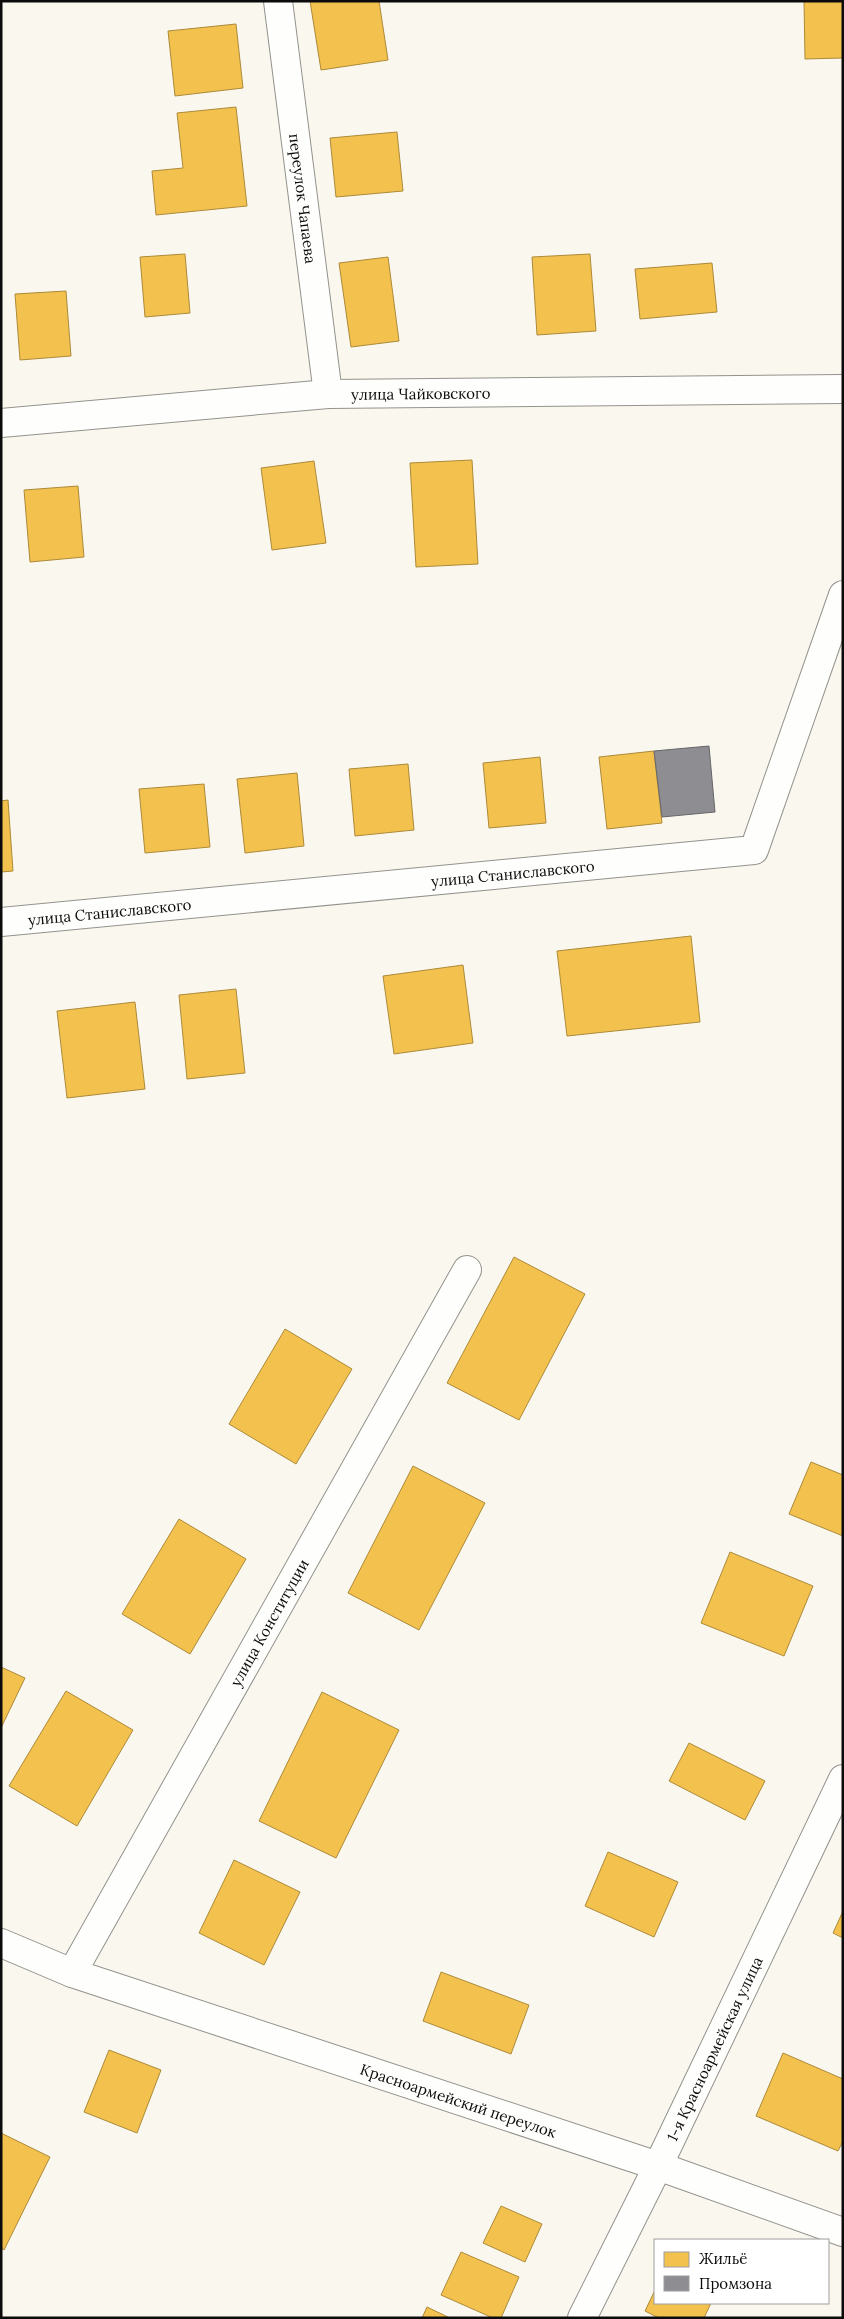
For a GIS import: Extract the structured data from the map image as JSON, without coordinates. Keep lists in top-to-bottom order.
{
  "streets": {
    "street": [
      "переулок Чапаева",
      "улица Чайковского",
      "улица Станиславского",
      "улица Конституции",
      "1-я Красноармейская улица",
      "Красноармейский переулок"
    ]
  },
  "crossings": [
    ["переулок Чапаева", "улица Чайковского"],
    ["улица Конституции", "Красноармейский переулок"],
    ["1-я Красноармейская улица", "Красноармейский переулок"]
  ],
  "legend": ["Жильё", "Промзона"]
}
